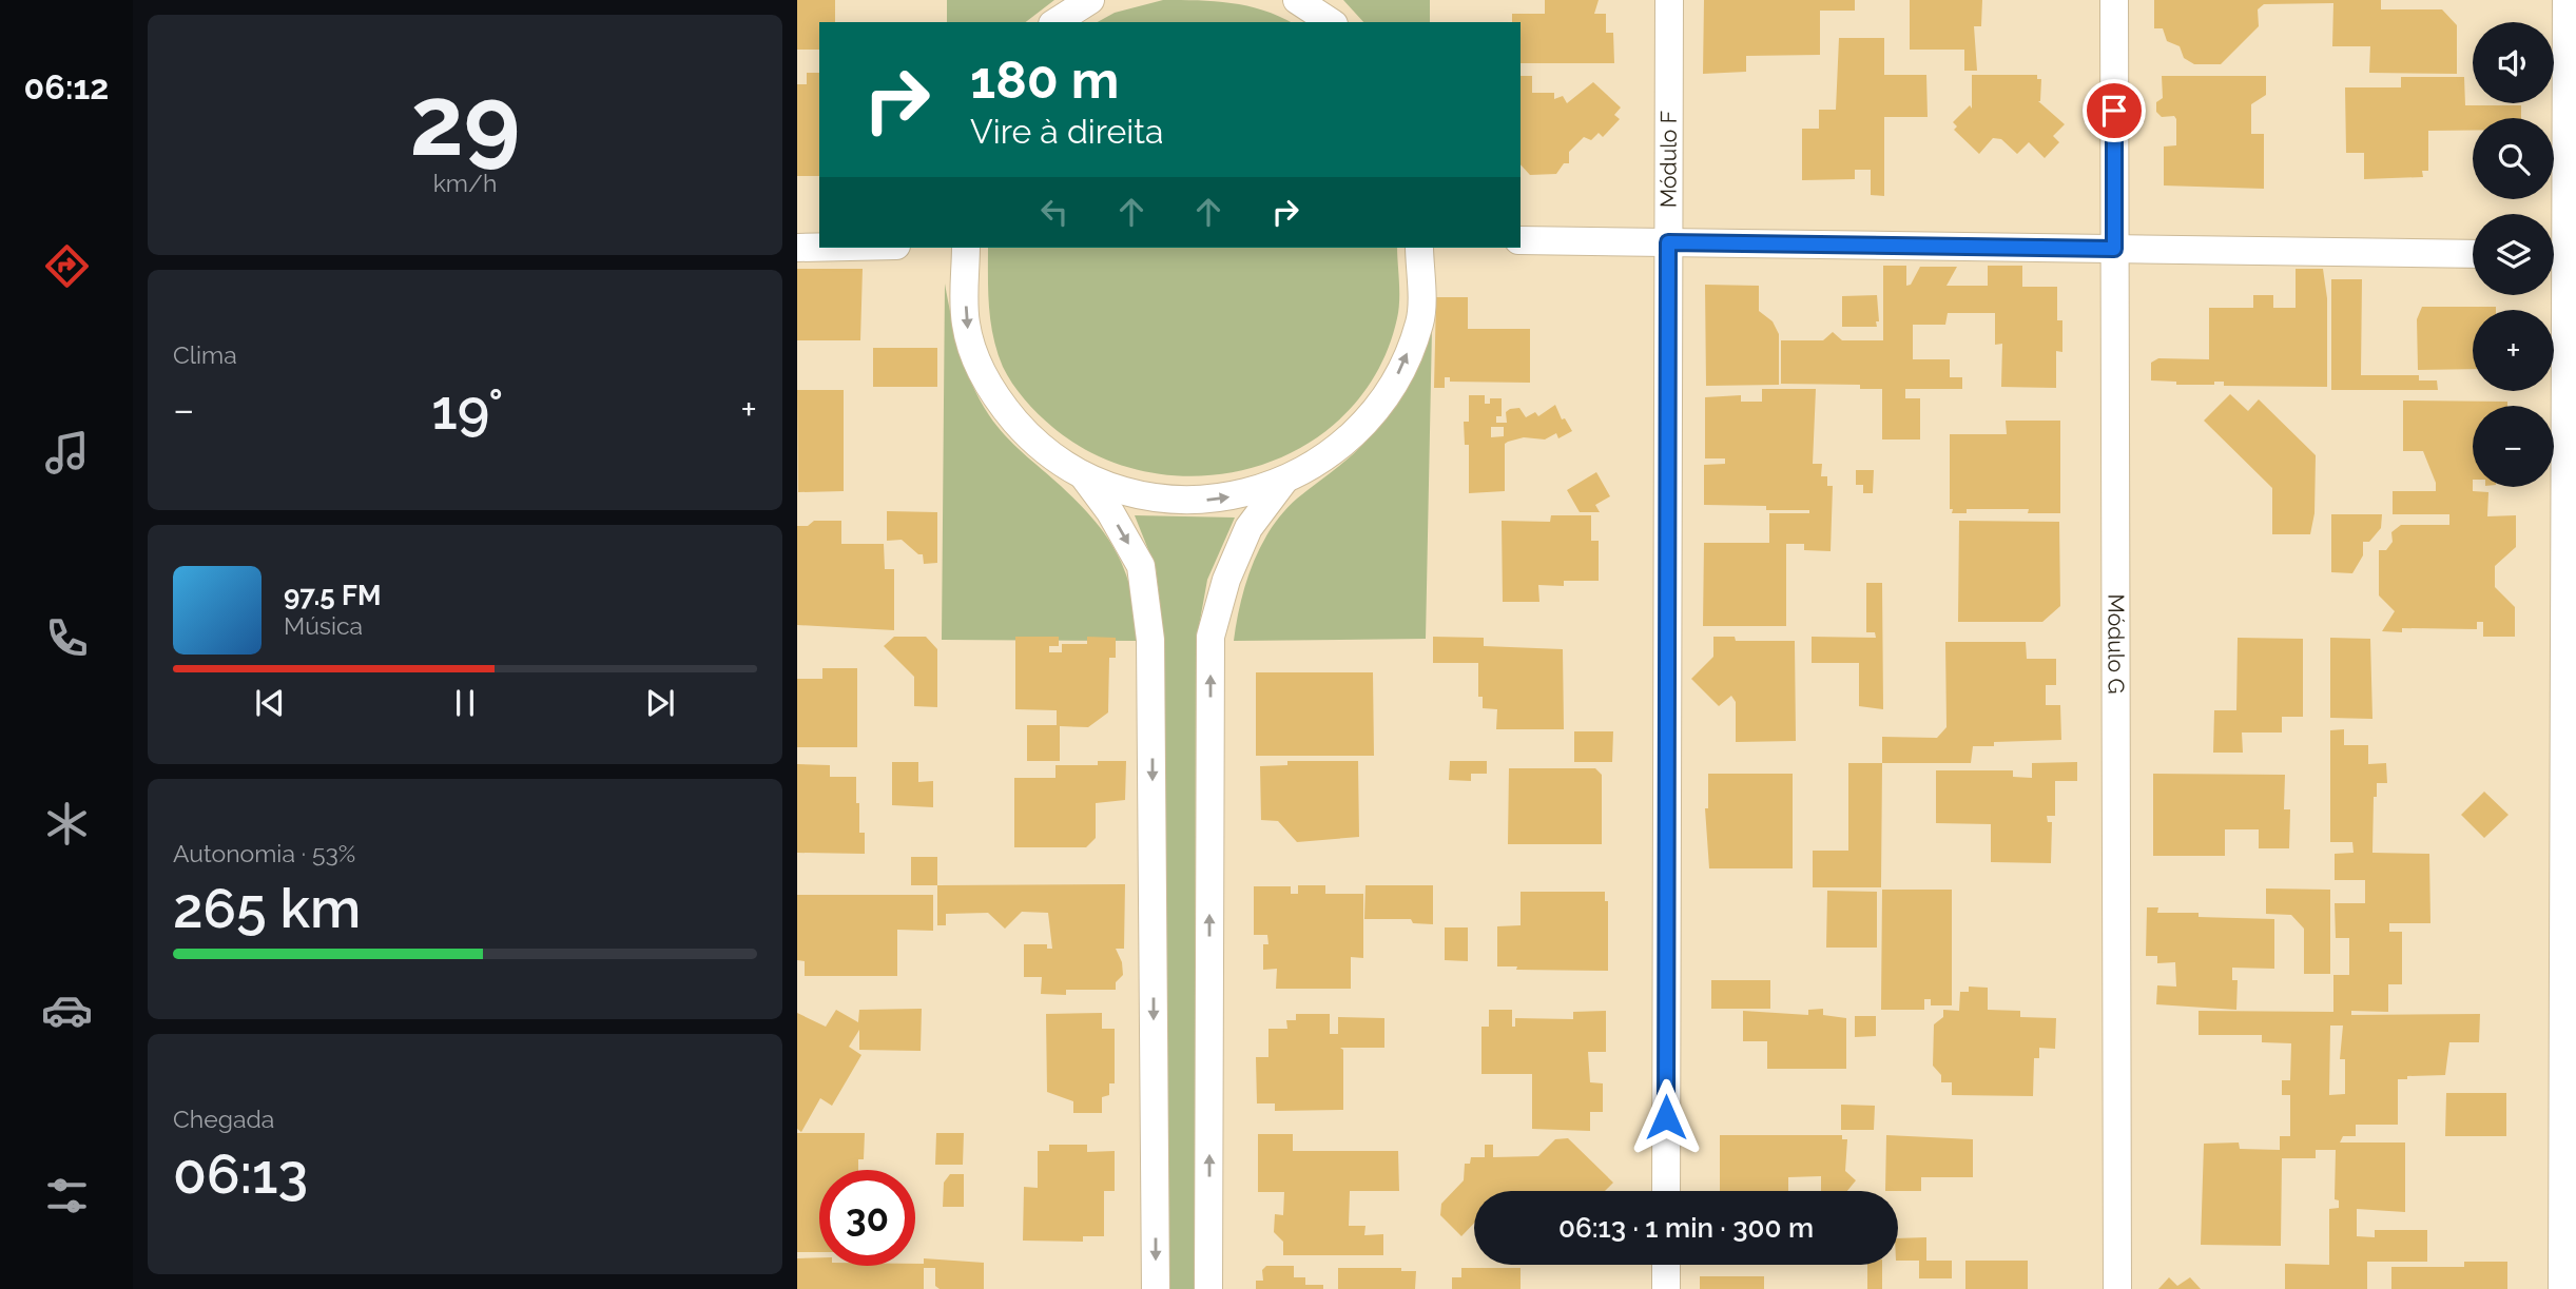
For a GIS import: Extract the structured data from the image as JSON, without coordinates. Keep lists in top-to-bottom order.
{
  "streets": {
    "street": ["Módulo F", "Módulo G"]
  },
  "page": {
    "tabs": "06:12",
    "tile": [
      ["29", "km/h"],
      "Clima",
      ["Autonomia · 53%", "265 km"],
      ["Chegada", "06:13"]
    ],
    "map_buttons": ["+", "−"],
    "turn": ["180 m", "Vire à direita"],
    "heat": ["−", "19°", "+"],
    "song": ["97.5 FM", "Música"],
    "limit": "30",
    "trip": "06:13 · 1 min · 300 m"
  }
}
